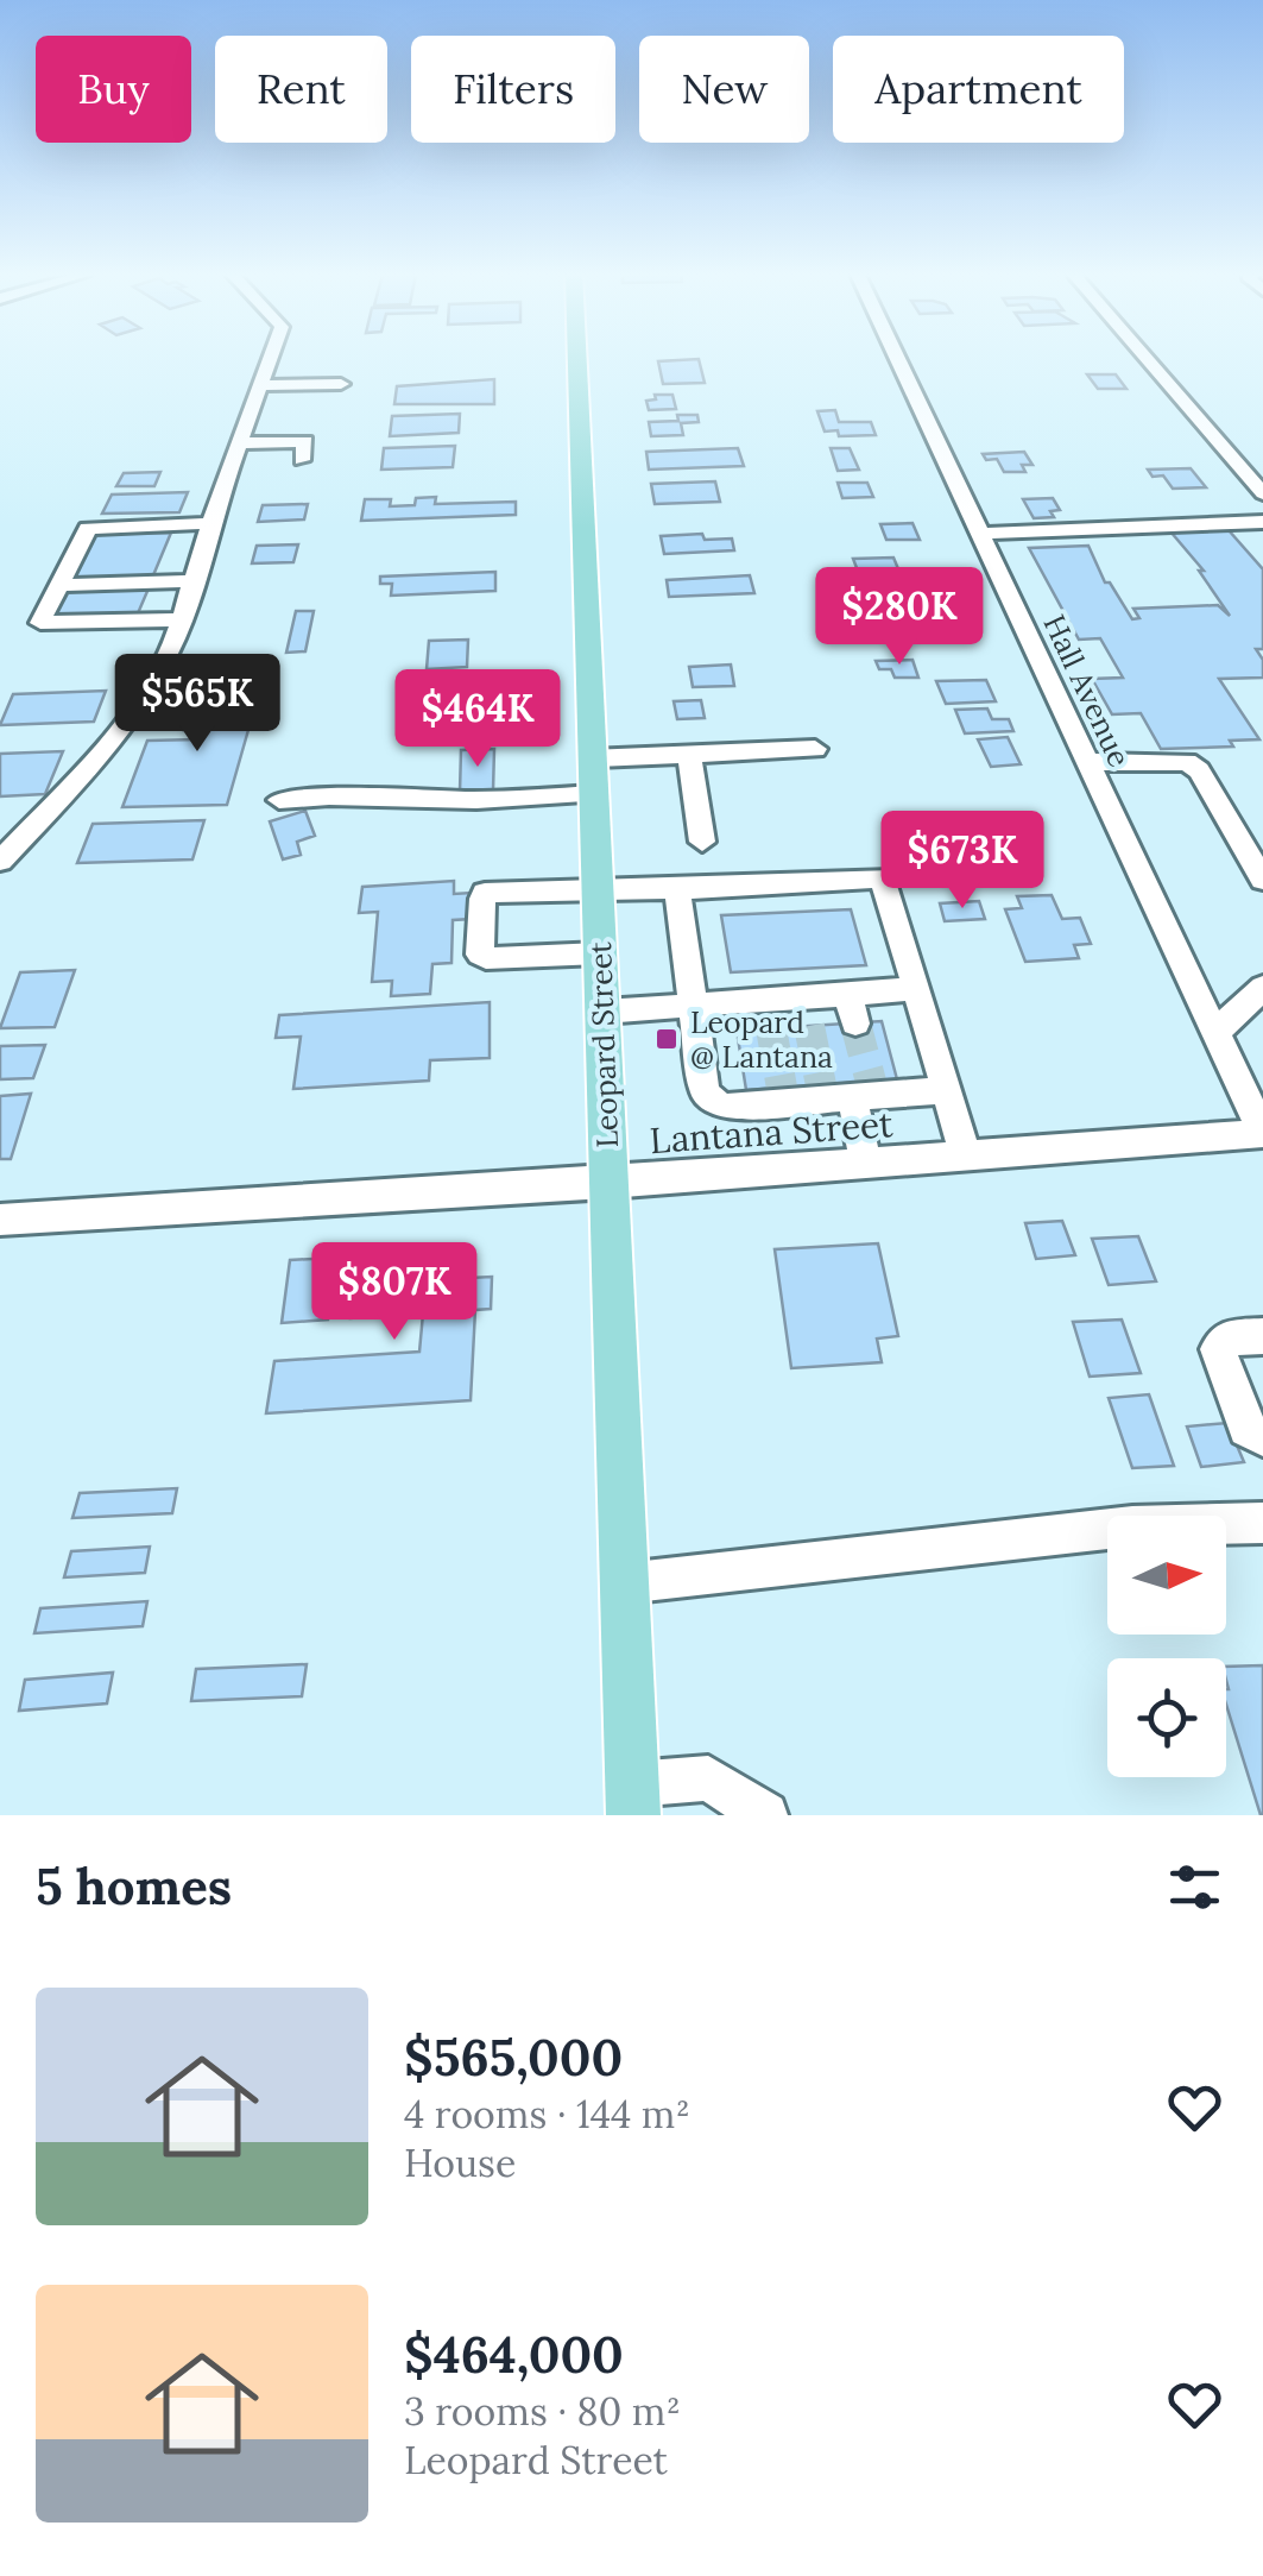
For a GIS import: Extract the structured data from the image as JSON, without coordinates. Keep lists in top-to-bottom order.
{
  "streets": {
    "main road": ["Leopard Street"],
    "street": ["Hall Avenue", "Lantana Street"]
  },
  "crossings": [
    ["Hall Avenue", "Lantana Street"],
    ["Leopard Street", "Lantana Street"]
  ],
  "places": {
    "transit": ["Leopard @ Lantana"]
  },
  "north": "right",
  "page": {
    "chip": [
      "Buy",
      "Rent",
      "Filters",
      "New",
      "Apartment"
    ],
    "price": [
      "$280K",
      "$565K",
      "$464K",
      "$673K",
      "$807K"
    ],
    "heading": "5 homes",
    "list": [
      {
        "name": "$565,000",
        "note": "4 rooms · 144 m² · House"
      },
      {
        "name": "$464,000",
        "note": "3 rooms · 80 m² · Leopard Street"
      }
    ]
  }
}
